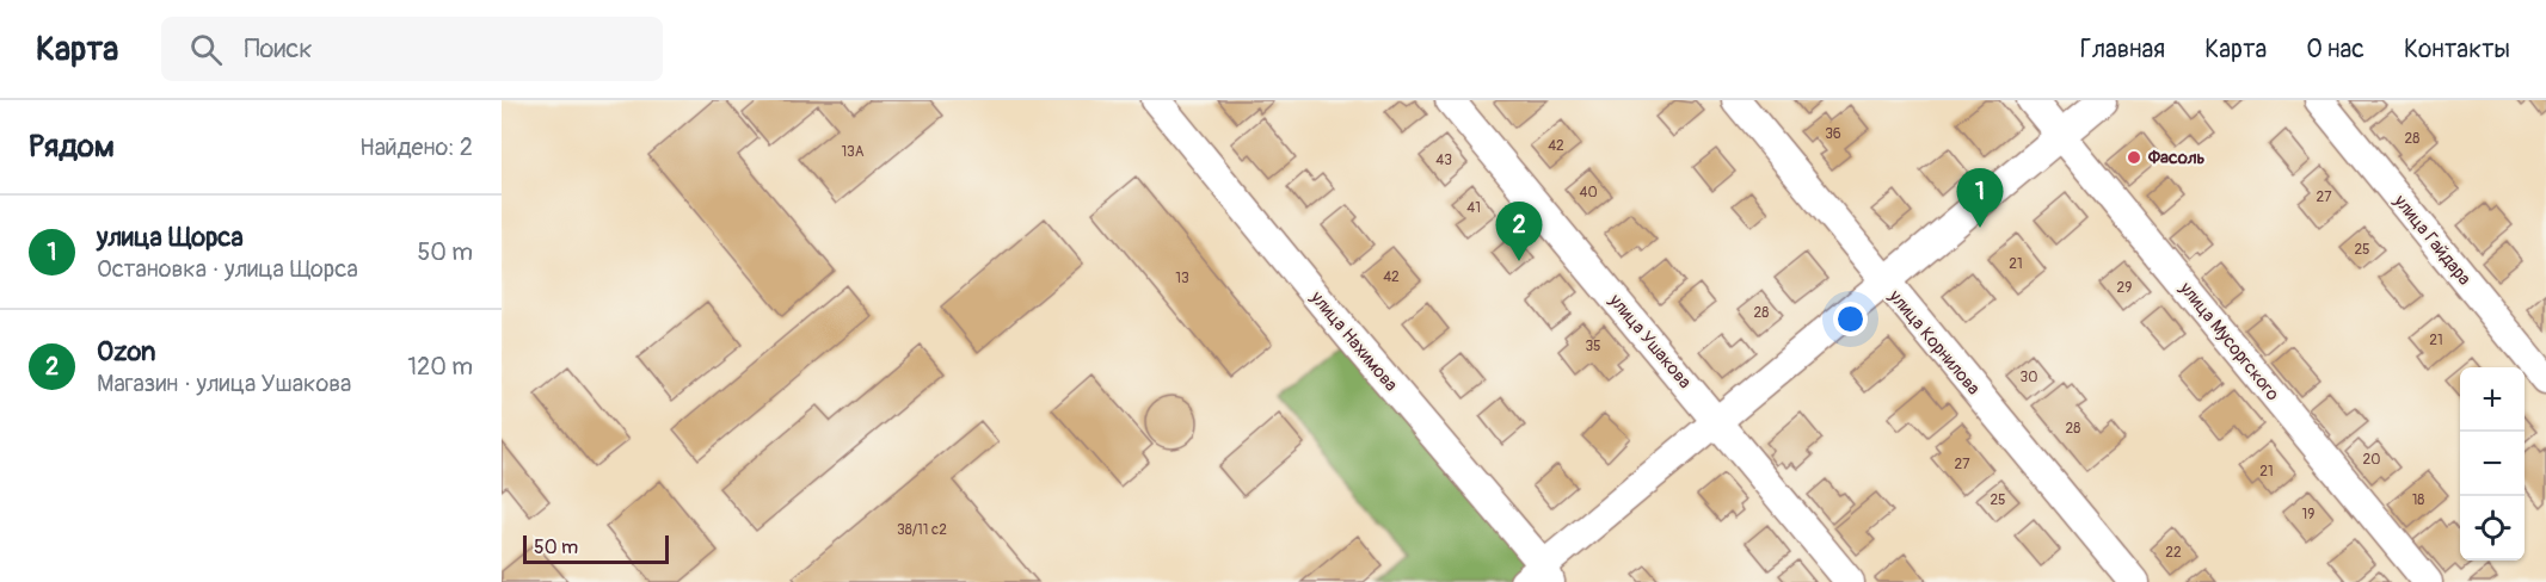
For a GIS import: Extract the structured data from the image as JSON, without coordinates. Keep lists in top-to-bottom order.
{
  "streets": {
    "street": [
      "улица Гайдара",
      "улица Нахимова",
      "улица Ушакова",
      "улица Мусоргского",
      "улица Корнилова"
    ]
  },
  "places": ["Фасоль"],
  "house_numbers": [
    "36",
    "28",
    "42",
    "13А",
    "43",
    "40",
    "27",
    "41",
    "25",
    "21",
    "42",
    "13",
    "29",
    "28",
    "21",
    "35",
    "30",
    "28",
    "20",
    "27",
    "21",
    "25",
    "18",
    "19",
    "38/11 с2",
    "22"
  ],
  "scale_bar": "50 m",
  "page": {
    "header": "Карта",
    "search": "Поиск",
    "nav": [
      "Главная",
      "Карта",
      "О нас",
      "Контакты"
    ],
    "heading": ["Рядом", "Найдено: 2"],
    "pins": ["1", "2"],
    "list": [
      {
        "mark": "1",
        "name": "улица Щорса",
        "note": "Остановка · улица Щорса",
        "value": "50 m"
      },
      {
        "mark": "2",
        "name": "Ozon",
        "note": "Магазин · улица Ушакова",
        "value": "120 m"
      }
    ],
    "map_buttons": ["+", "−"],
    "scale": "50 m"
  }
}
